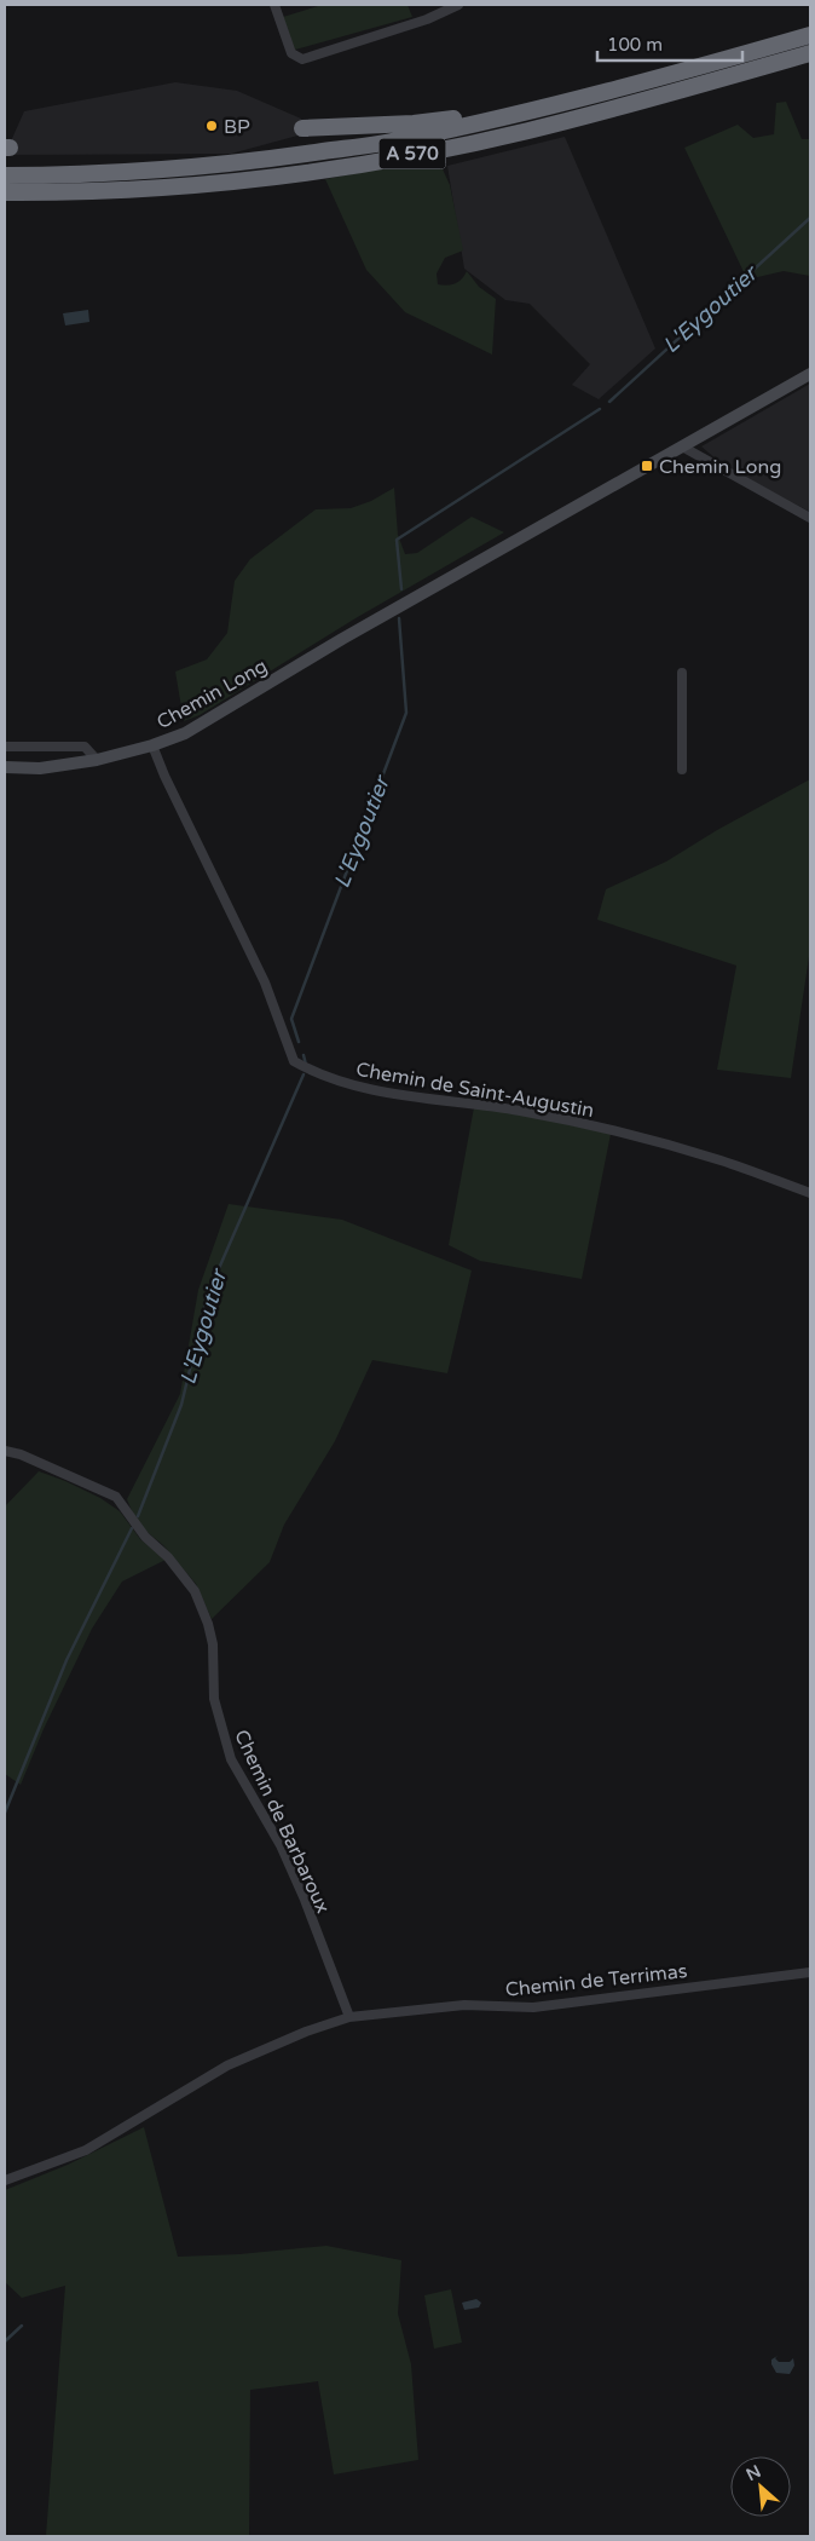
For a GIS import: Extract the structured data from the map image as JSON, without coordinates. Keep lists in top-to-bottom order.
{
  "streets": {
    "highway": ["A 570"],
    "main road": ["Chemin Long"],
    "street": ["Chemin de Saint-Augustin", "Chemin de Barbaroux", "Chemin de Terrimas"]
  },
  "crossings": [
    ["Chemin Long", "Chemin de Saint-Augustin"],
    ["Chemin de Barbaroux", "Chemin de Terrimas"]
  ],
  "water": ["L'Eygoutier"],
  "places": {
    "other": ["BP"],
    "transit": ["Chemin Long"]
  },
  "scale_bar": "100 m",
  "north": "top left"
}
